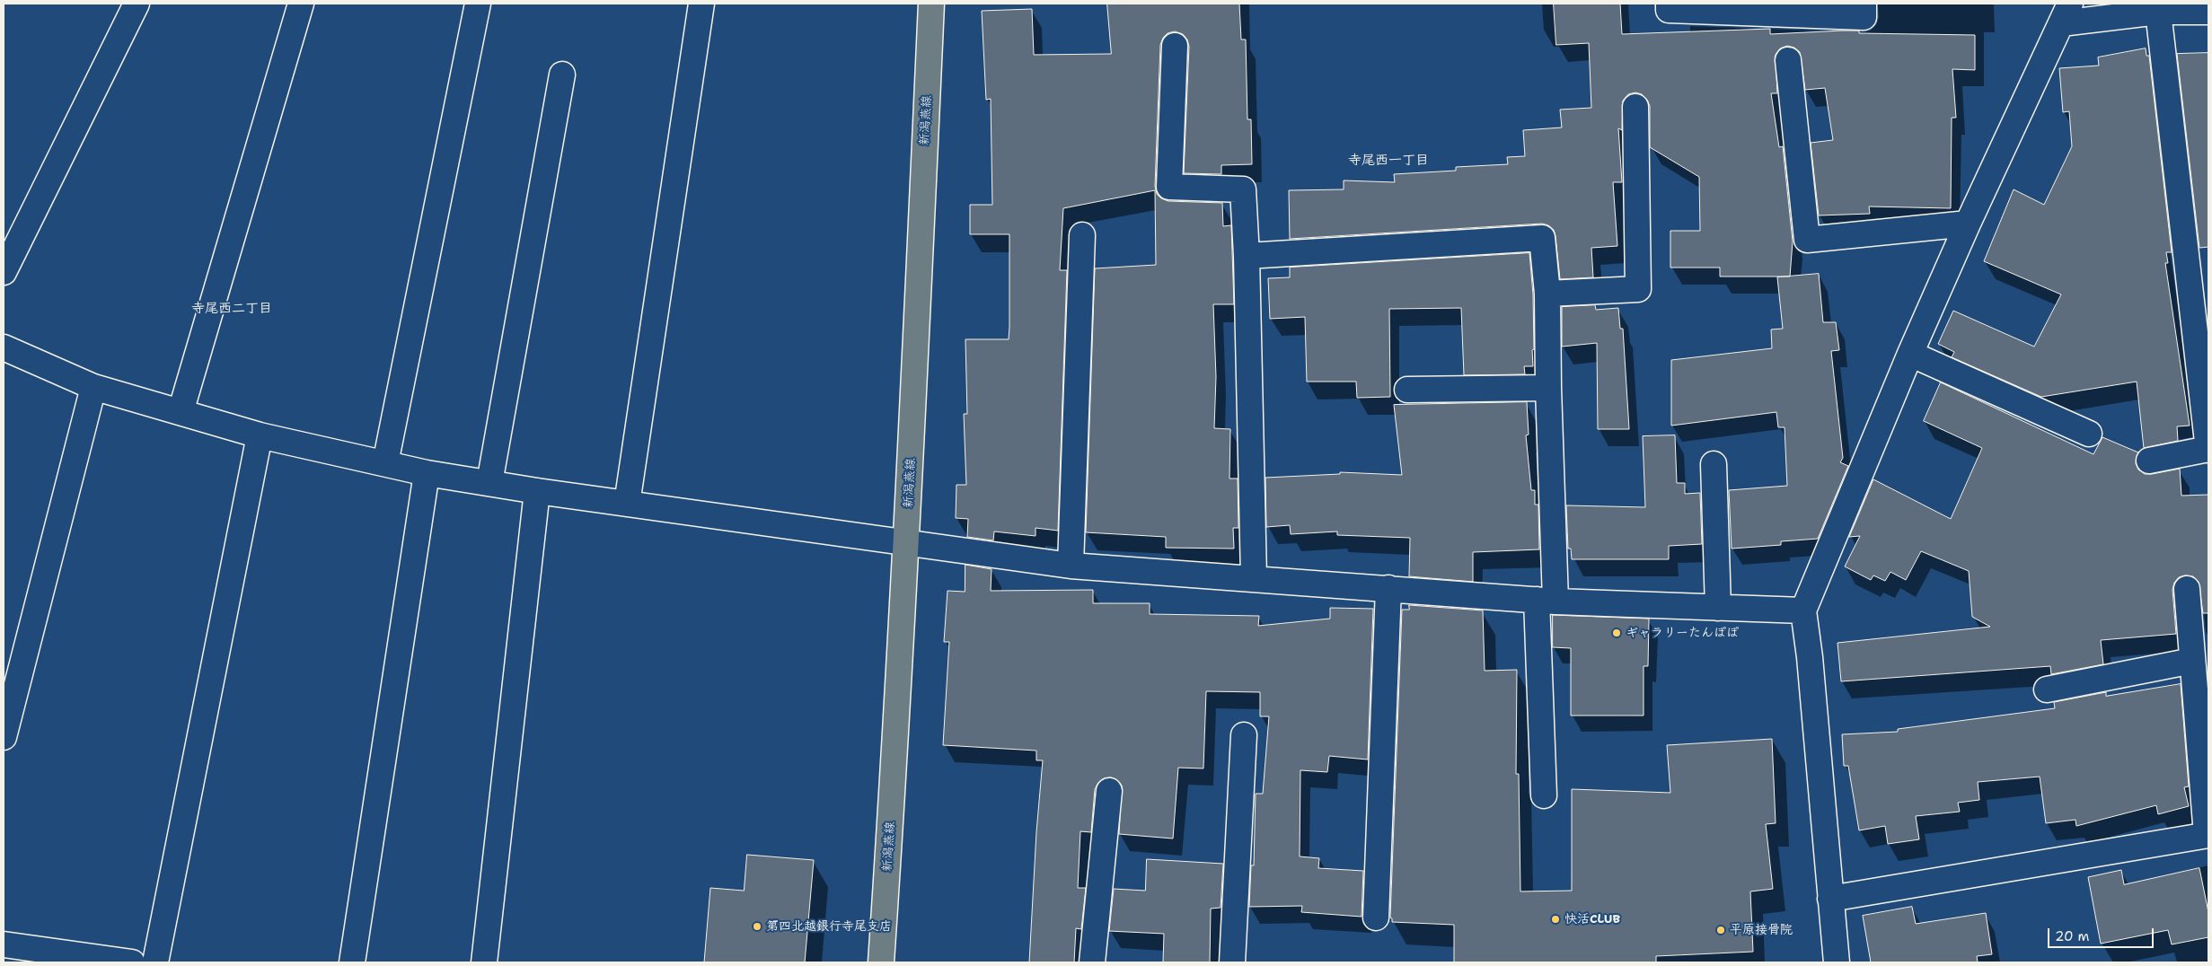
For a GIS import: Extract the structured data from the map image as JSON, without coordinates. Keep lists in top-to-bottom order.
{
  "streets": {
    "main road": ["新潟燕線"]
  },
  "districts": ["寺尾西一丁目", "寺尾西二丁目"],
  "places": [
    "ギャラリーたんぽぽ",
    "快活CLUB",
    "第四北越銀行寺尾支店",
    "平原接骨院"
  ],
  "scale_bar": "20 m"
}
